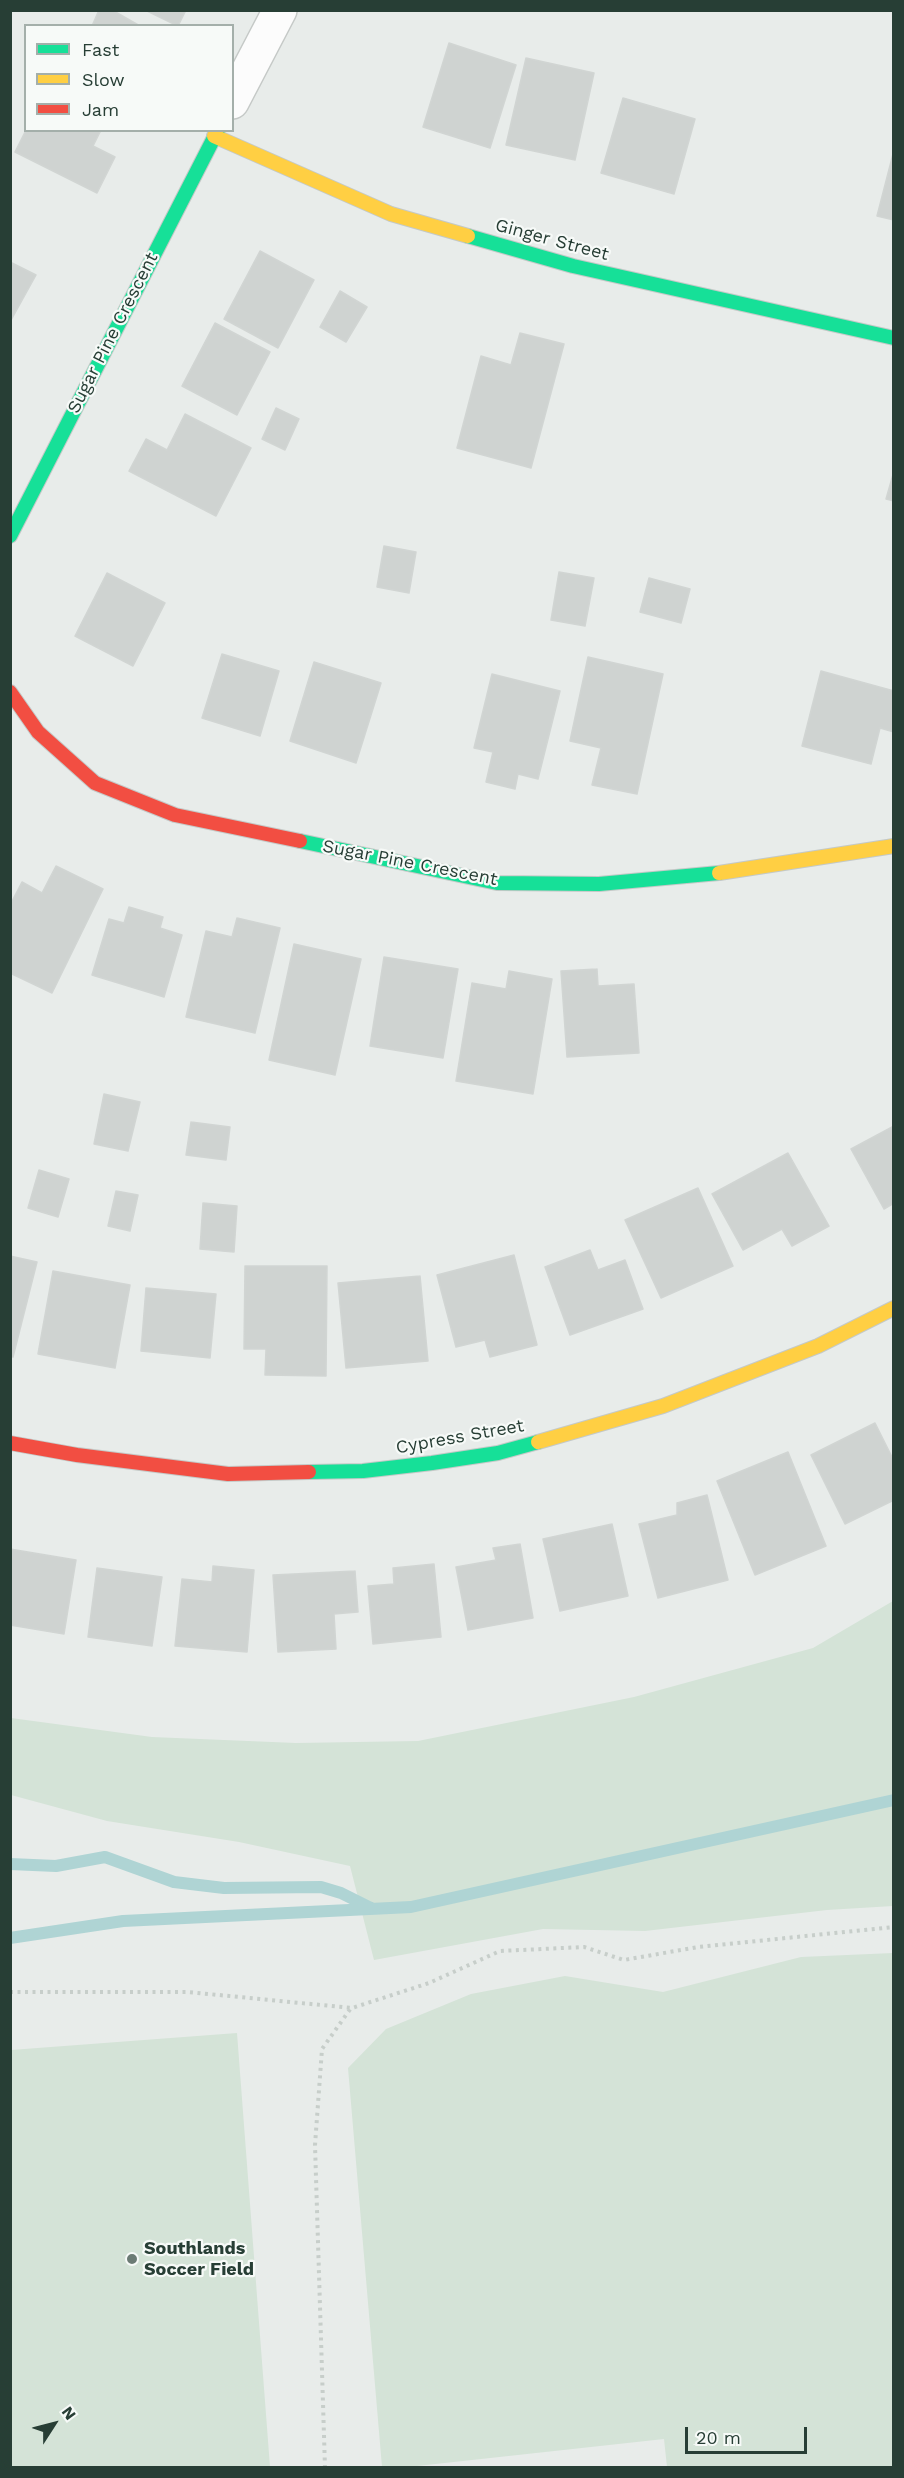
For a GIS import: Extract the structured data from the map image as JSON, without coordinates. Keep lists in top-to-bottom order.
{
  "streets": {
    "street": ["Ginger Street", "Sugar Pine Crescent", "Cypress Street"]
  },
  "crossings": [
    ["Ginger Street", "Sugar Pine Crescent"]
  ],
  "places": ["Southlands Soccer Field"],
  "legend": ["Fast", "Slow", "Jam"],
  "scale_bar": "20 m",
  "north": "top right"
}
